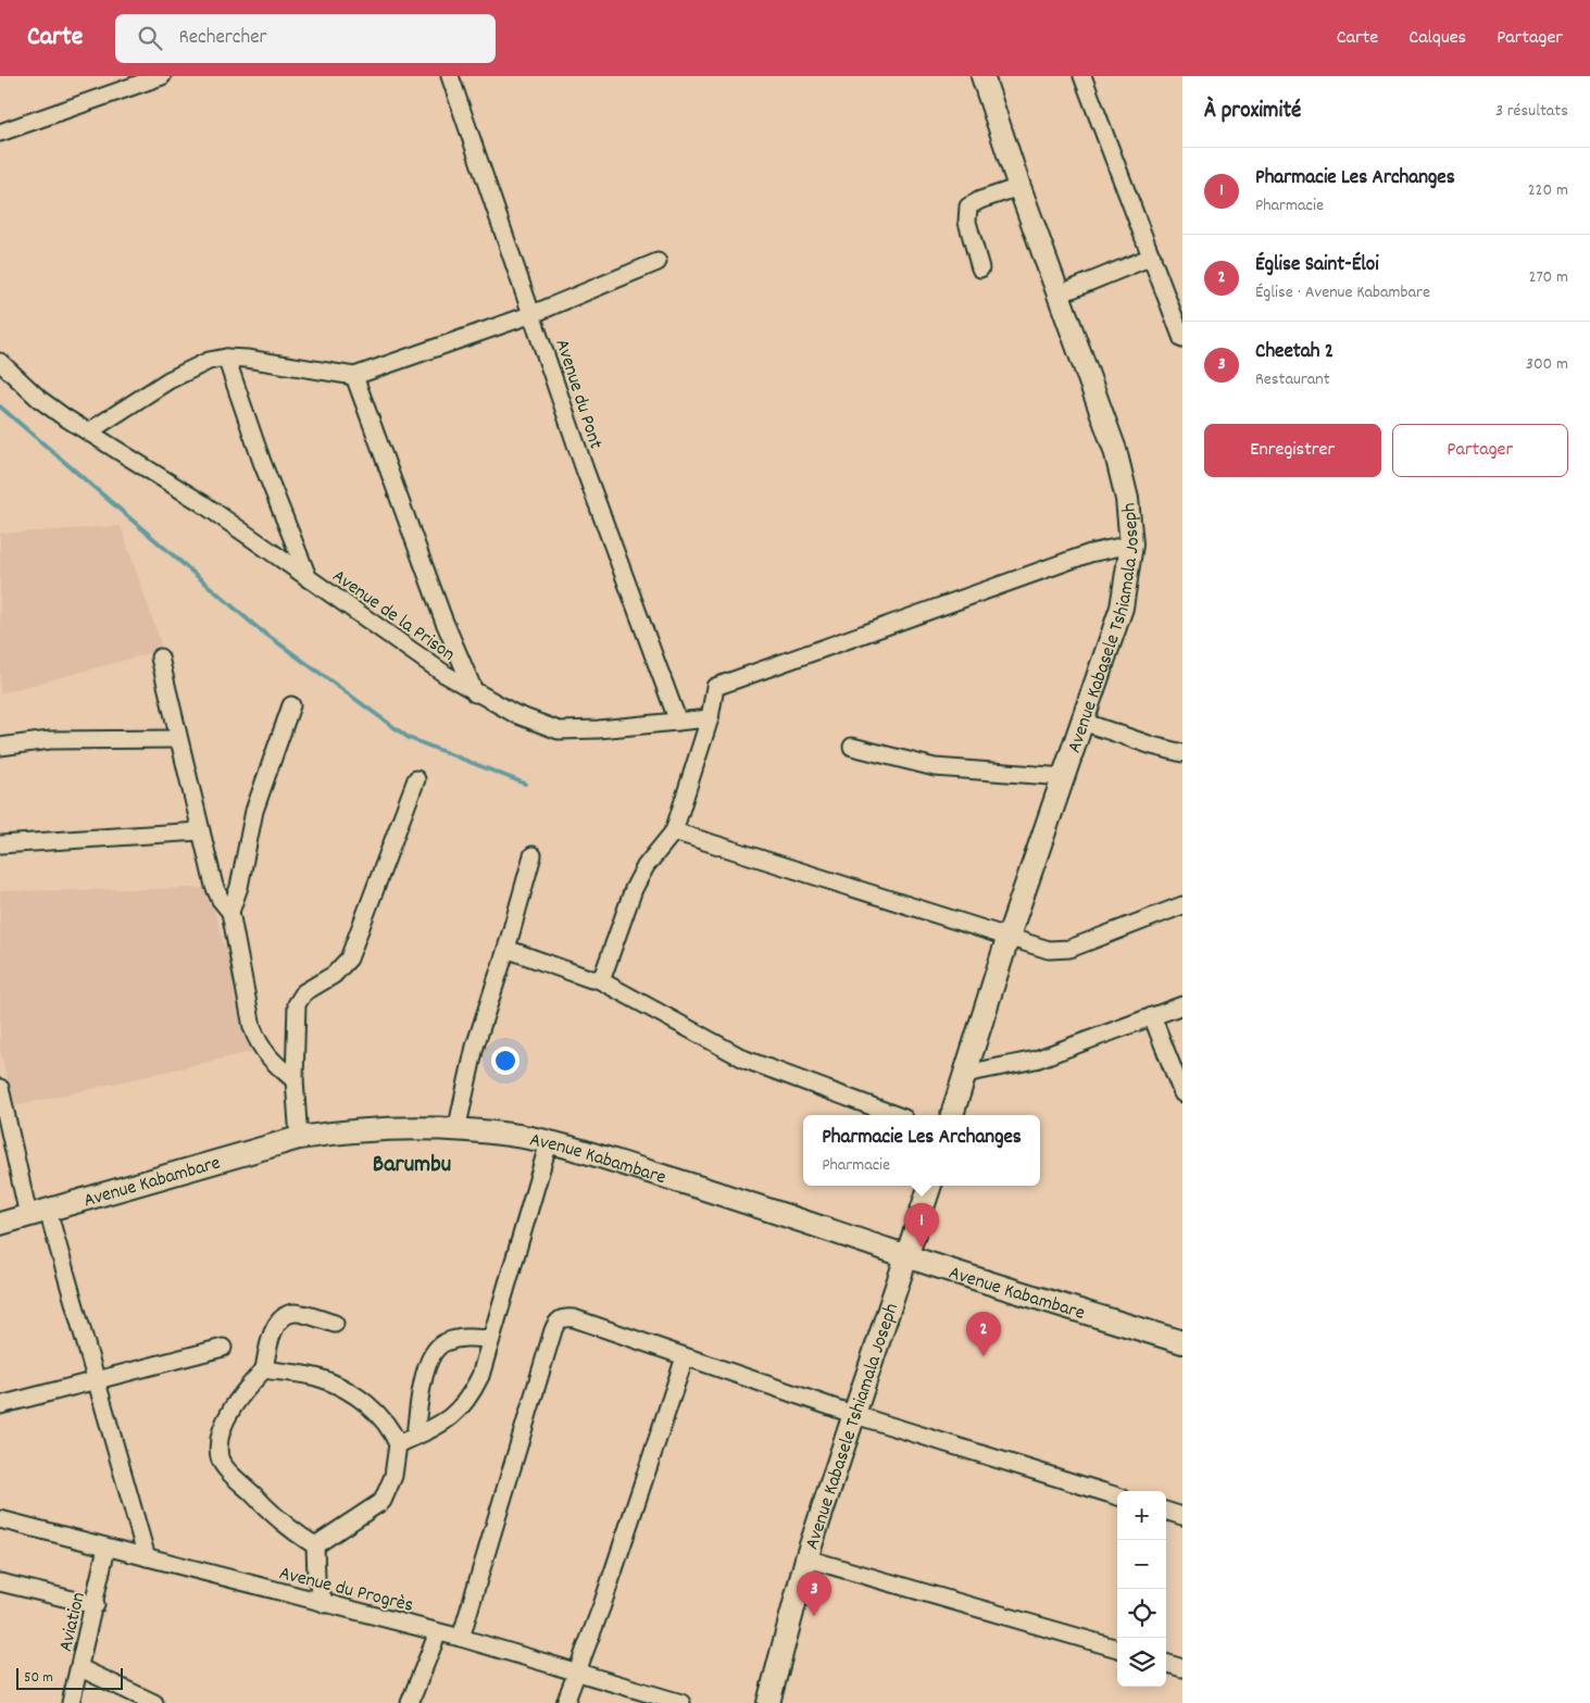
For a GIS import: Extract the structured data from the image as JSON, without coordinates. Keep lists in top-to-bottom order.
{
  "streets": {
    "main road": ["Avenue Kabasele Tshiamala Joseph", "Avenue Kabambare"],
    "street": [
      "Avenue du Pont",
      "Avenue de la Prison",
      "Avenue du Progrès",
      "Aviation"
    ]
  },
  "crossings": [
    ["Avenue du Pont", "Avenue de la Prison"],
    ["Avenue Kabasele Tshiamala Joseph", "Avenue Kabambare"],
    ["Avenue du Progrès", "Aviation"]
  ],
  "districts": ["Barumbu"],
  "scale_bar": "50 m",
  "page": {
    "header": "Carte",
    "search": "Rechercher",
    "nav": ["Carte", "Calques", "Partager"],
    "heading": ["À proximité", "3 résultats"],
    "list": [
      {
        "mark": "1",
        "name": "Pharmacie Les Archanges",
        "note": "Pharmacie",
        "value": "220 m"
      },
      {
        "mark": "2",
        "name": "Église Saint-Éloi",
        "note": "Église · Avenue Kabambare",
        "value": "270 m"
      },
      {
        "mark": "3",
        "name": "Cheetah 2",
        "note": "Restaurant",
        "value": "300 m"
      }
    ],
    "buttons": ["Enregistrer", "Partager"],
    "popup": ["Pharmacie Les Archanges", "Pharmacie"],
    "pins": ["1", "2", "3"],
    "map_buttons": ["+", "−"],
    "scale": "50 m"
  }
}
